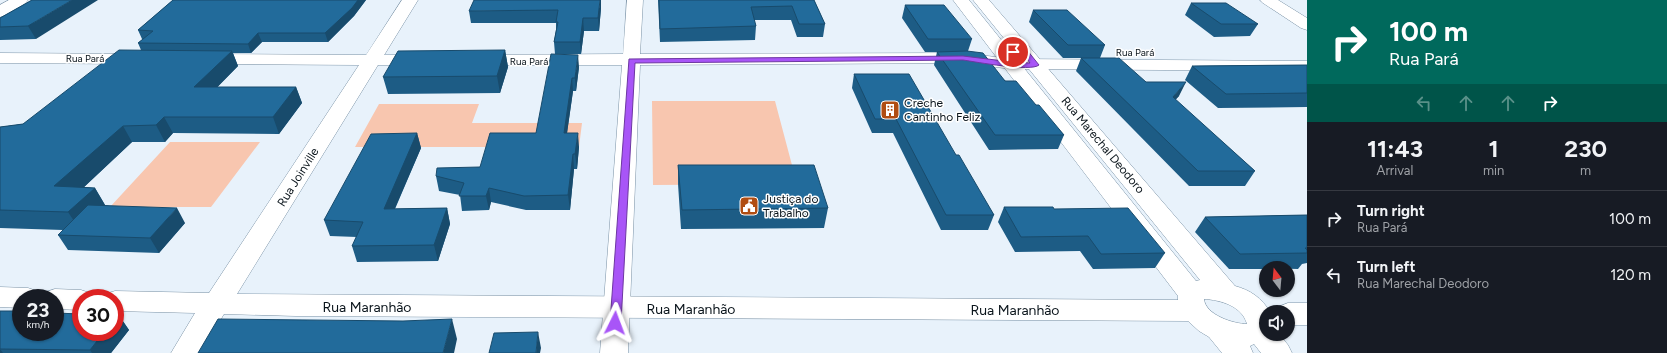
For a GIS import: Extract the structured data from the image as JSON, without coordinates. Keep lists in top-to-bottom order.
{
  "streets": {
    "street": [
      "Rua Pará",
      "Rua Marechal Deodoro",
      "Rua Joinville",
      "Rua Maranhão"
    ]
  },
  "crossings": [
    ["Rua Pará", "Rua Marechal Deodoro"],
    ["Rua Pará", "Rua Joinville"],
    ["Rua Marechal Deodoro", "Rua Maranhão"],
    ["Rua Joinville", "Rua Maranhão"]
  ],
  "places": {
    "building": ["Creche Cantinho Feliz"],
    "public building": ["Justiça do Trabalho"]
  },
  "north": "top",
  "page": {
    "turn": ["100 m", "Rua Pará"],
    "eta": [
      "11:43",
      "Arrival",
      "1",
      "min",
      "230",
      "m"
    ],
    "list": [
      {
        "name": "Turn right",
        "note": "Rua Pará",
        "value": "100 m"
      },
      {
        "name": "Turn left",
        "note": "Rua Marechal Deodoro",
        "value": "120 m"
      }
    ],
    "speed": "23 km/h",
    "limit": "30"
  }
}
